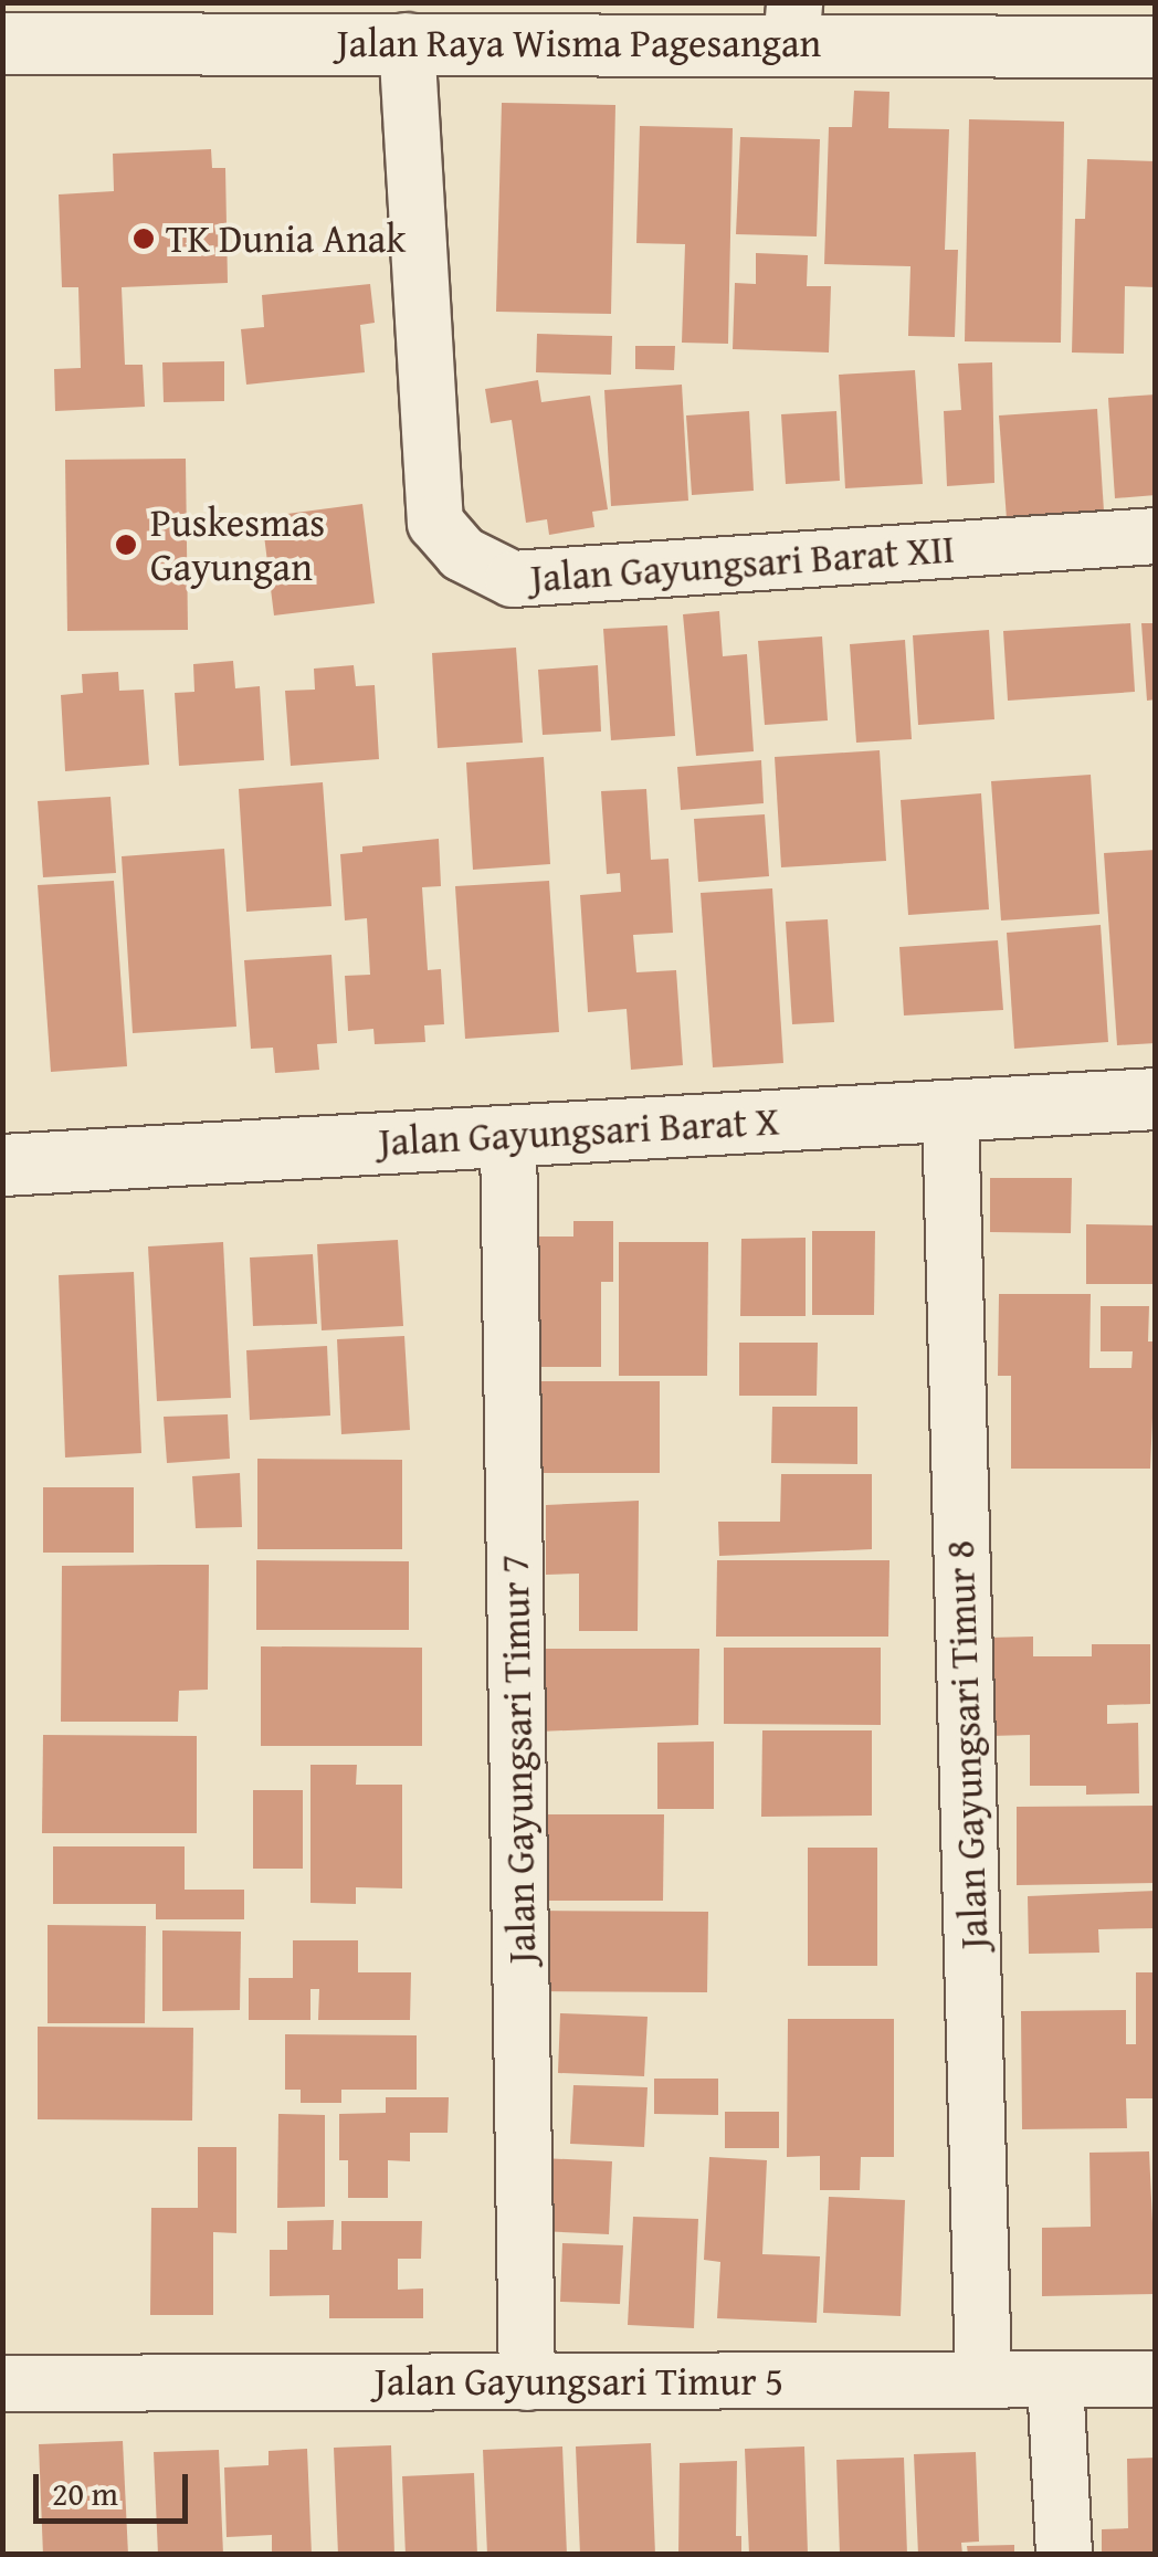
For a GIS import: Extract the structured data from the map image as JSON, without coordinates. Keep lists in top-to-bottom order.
{
  "streets": {
    "street": [
      "Jalan Raya Wisma Pagesangan",
      "Jalan Gayungsari Barat XII",
      "Jalan Gayungsari Barat X",
      "Jalan Gayungsari Timur 8",
      "Jalan Gayungsari Timur 7",
      "Jalan Gayungsari Timur 5"
    ]
  },
  "crossings": [
    ["Jalan Raya Wisma Pagesangan", "Jalan Gayungsari Barat XII"],
    ["Jalan Gayungsari Barat X", "Jalan Gayungsari Timur 8"],
    ["Jalan Gayungsari Barat X", "Jalan Gayungsari Timur 7"],
    ["Jalan Gayungsari Timur 8", "Jalan Gayungsari Timur 5"],
    ["Jalan Gayungsari Timur 7", "Jalan Gayungsari Timur 5"]
  ],
  "places": ["TK Dunia Anak", "Puskesmas Gayungan"],
  "scale_bar": "20 m"
}
